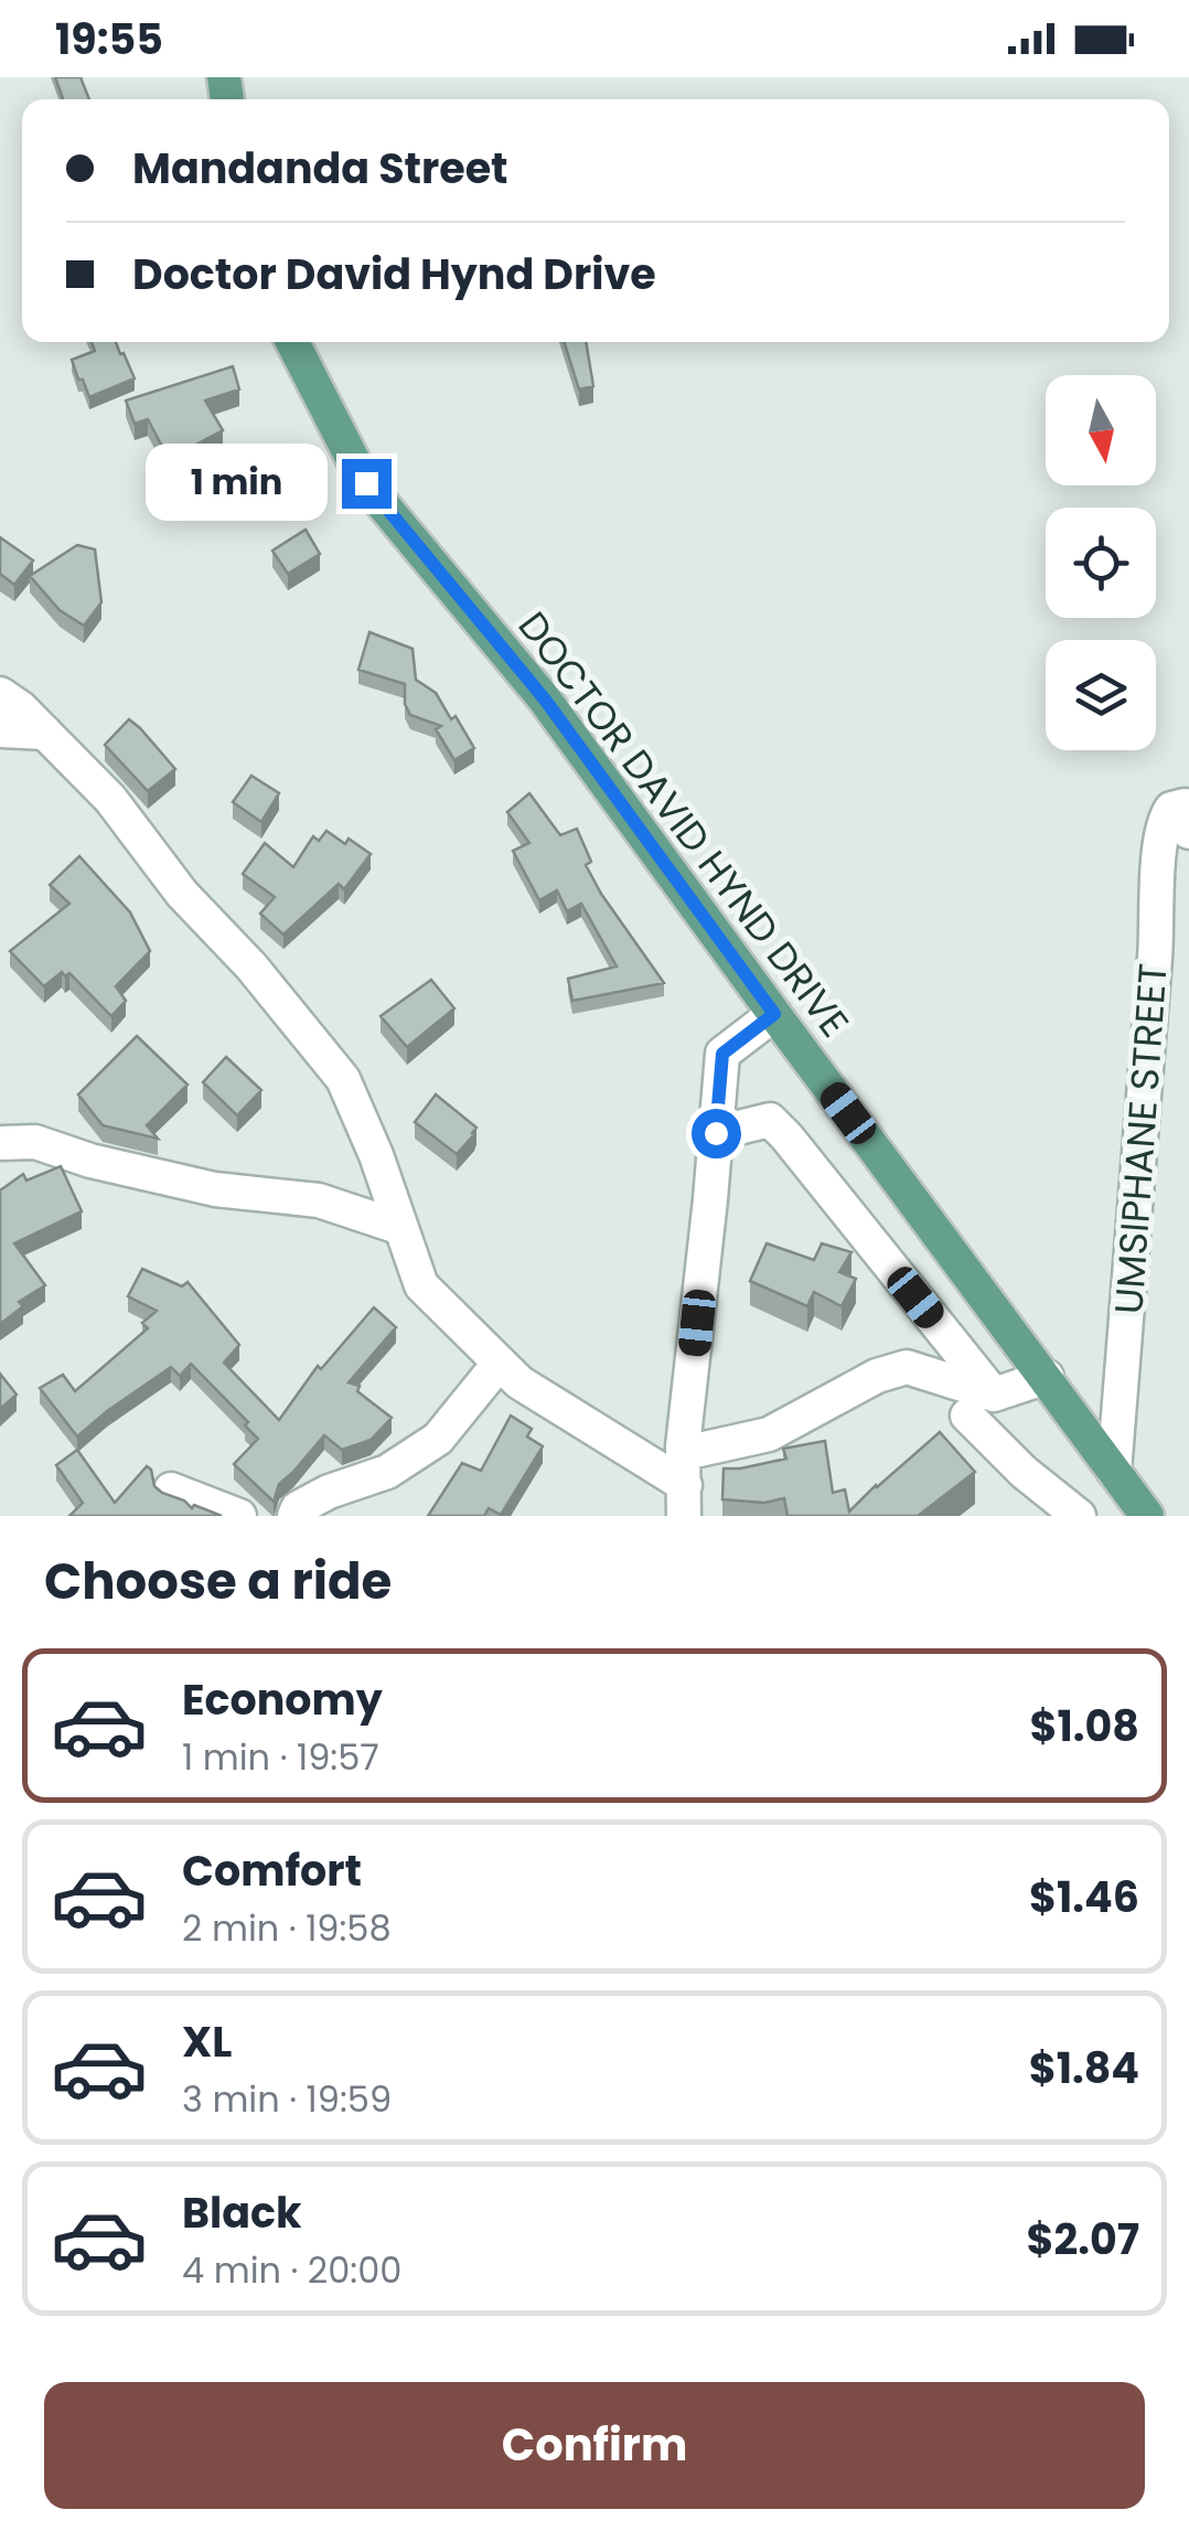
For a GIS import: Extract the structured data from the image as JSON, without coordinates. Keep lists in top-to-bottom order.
{
  "streets": {
    "main road": ["DOCTOR DAVID HYND DRIVE"],
    "street": ["UMSIPHANE STREET"]
  },
  "crossings": [
    ["DOCTOR DAVID HYND DRIVE", "UMSIPHANE STREET"]
  ],
  "north": "bottom",
  "page": {
    "status": "19:55",
    "banner": ["Mandanda Street", "Doctor David Hynd Drive"],
    "bubble": "1 min",
    "heading": "Choose a ride",
    "list": [
      {
        "name": "Economy",
        "note": "1 min · 19:57",
        "value": "$1.08"
      },
      {
        "name": "Comfort",
        "note": "2 min · 19:58",
        "value": "$1.46"
      },
      {
        "name": "XL",
        "note": "3 min · 19:59",
        "value": "$1.84"
      },
      {
        "name": "Black",
        "note": "4 min · 20:00",
        "value": "$2.07"
      }
    ],
    "buttons": "Confirm"
  }
}
